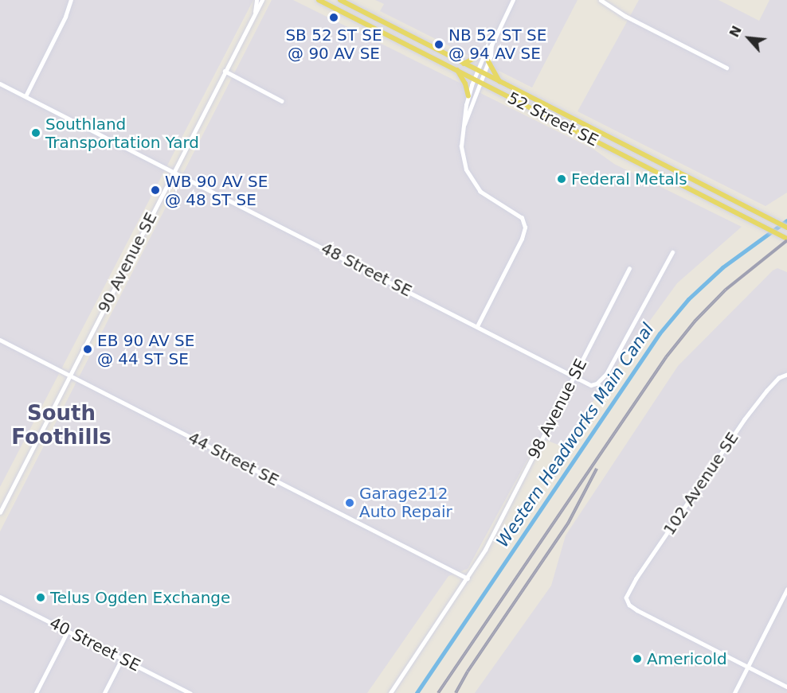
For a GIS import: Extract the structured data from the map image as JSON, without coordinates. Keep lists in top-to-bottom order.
{
  "streets": {
    "main road": ["52 Street SE"],
    "street": [
      "90 Avenue SE",
      "48 Street SE",
      "98 Avenue SE",
      "44 Street SE",
      "102 Avenue SE",
      "40 Street SE"
    ]
  },
  "crossings": [
    ["90 Avenue SE", "48 Street SE"],
    ["90 Avenue SE", "44 Street SE"],
    ["48 Street SE", "98 Avenue SE"],
    ["98 Avenue SE", "44 Street SE"]
  ],
  "districts": ["South Foothills"],
  "water": ["Western Headworks Main Canal"],
  "places": [
    "SB 52 ST SE @ 90 AV SE",
    "NB 52 ST SE @ 94 AV SE",
    "Southland Transportation Yard",
    "Federal Metals",
    "WB 90 AV SE @ 48 ST SE",
    "EB 90 AV SE @ 44 ST SE",
    "Garage212 Auto Repair",
    "Telus Ogden Exchange",
    "Americold"
  ],
  "north": "top left"
}
